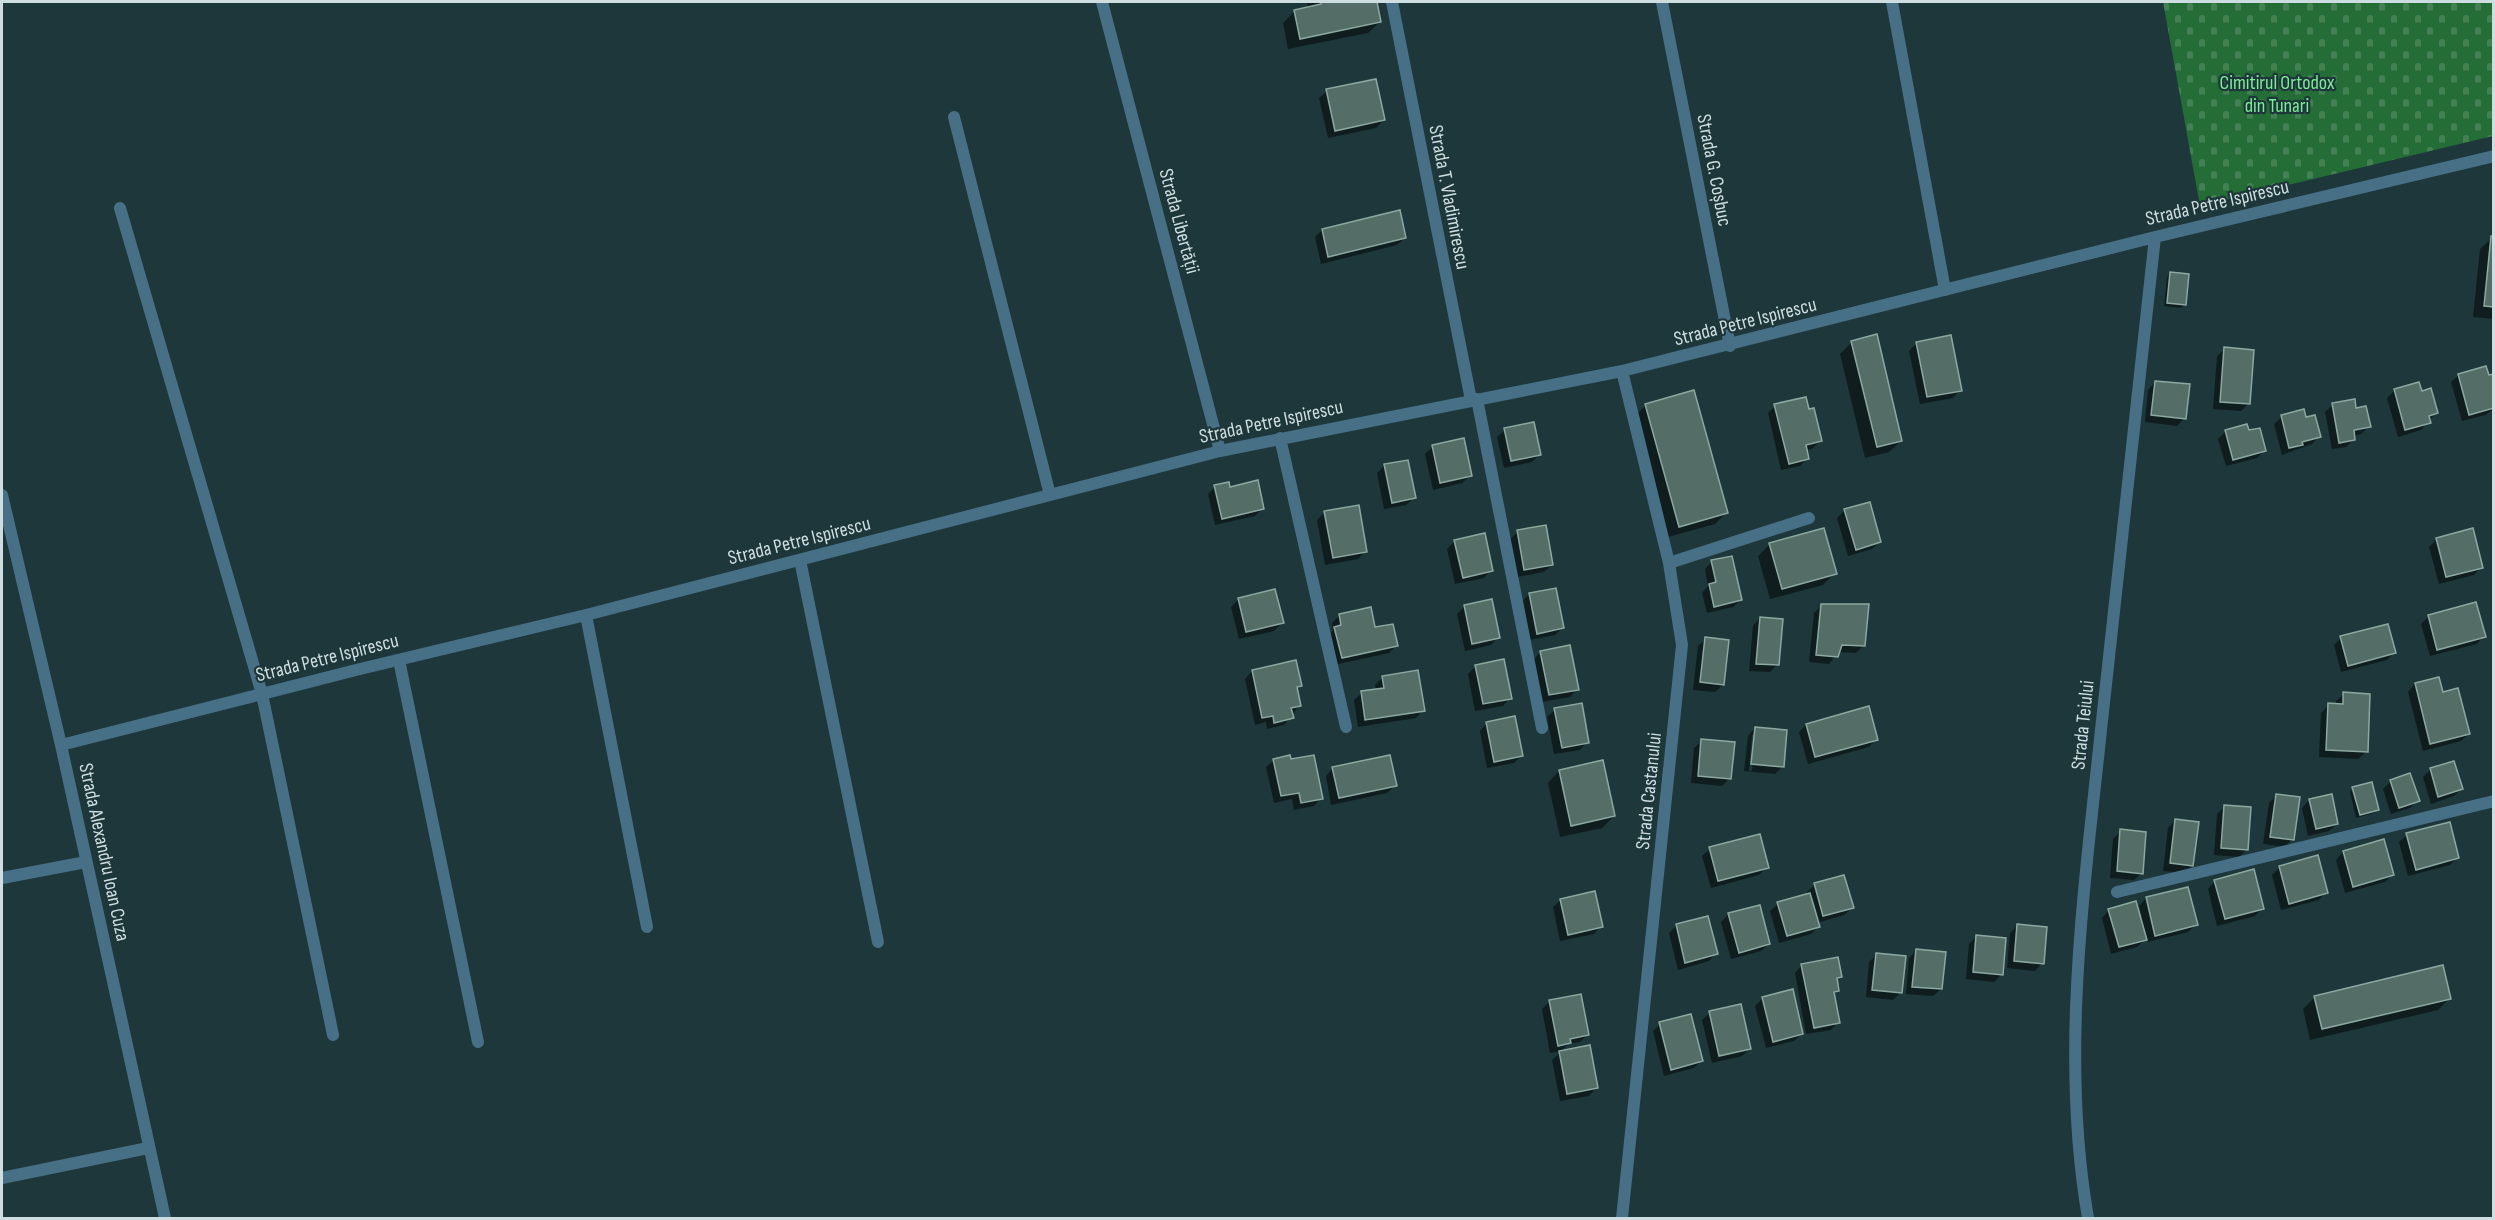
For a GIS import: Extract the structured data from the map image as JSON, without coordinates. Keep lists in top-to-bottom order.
{
  "streets": {
    "street": [
      "Strada G. Coșbuc",
      "Strada T. Vladimirescu",
      "Strada Petre Ispirescu",
      "Strada Libertății",
      "Strada Teiului",
      "Strada Castanului",
      "Strada Alexandru Ioan Cuza"
    ]
  },
  "crossings": [
    ["Strada G. Coșbuc", "Strada Petre Ispirescu"],
    ["Strada T. Vladimirescu", "Strada Petre Ispirescu"],
    ["Strada Petre Ispirescu", "Strada Libertății"],
    ["Strada Petre Ispirescu", "Strada Teiului"],
    ["Strada Petre Ispirescu", "Strada Castanului"],
    ["Strada Petre Ispirescu", "Strada Alexandru Ioan Cuza"]
  ],
  "parks": ["Cimitirul Ortodox din Tunari"]
}
